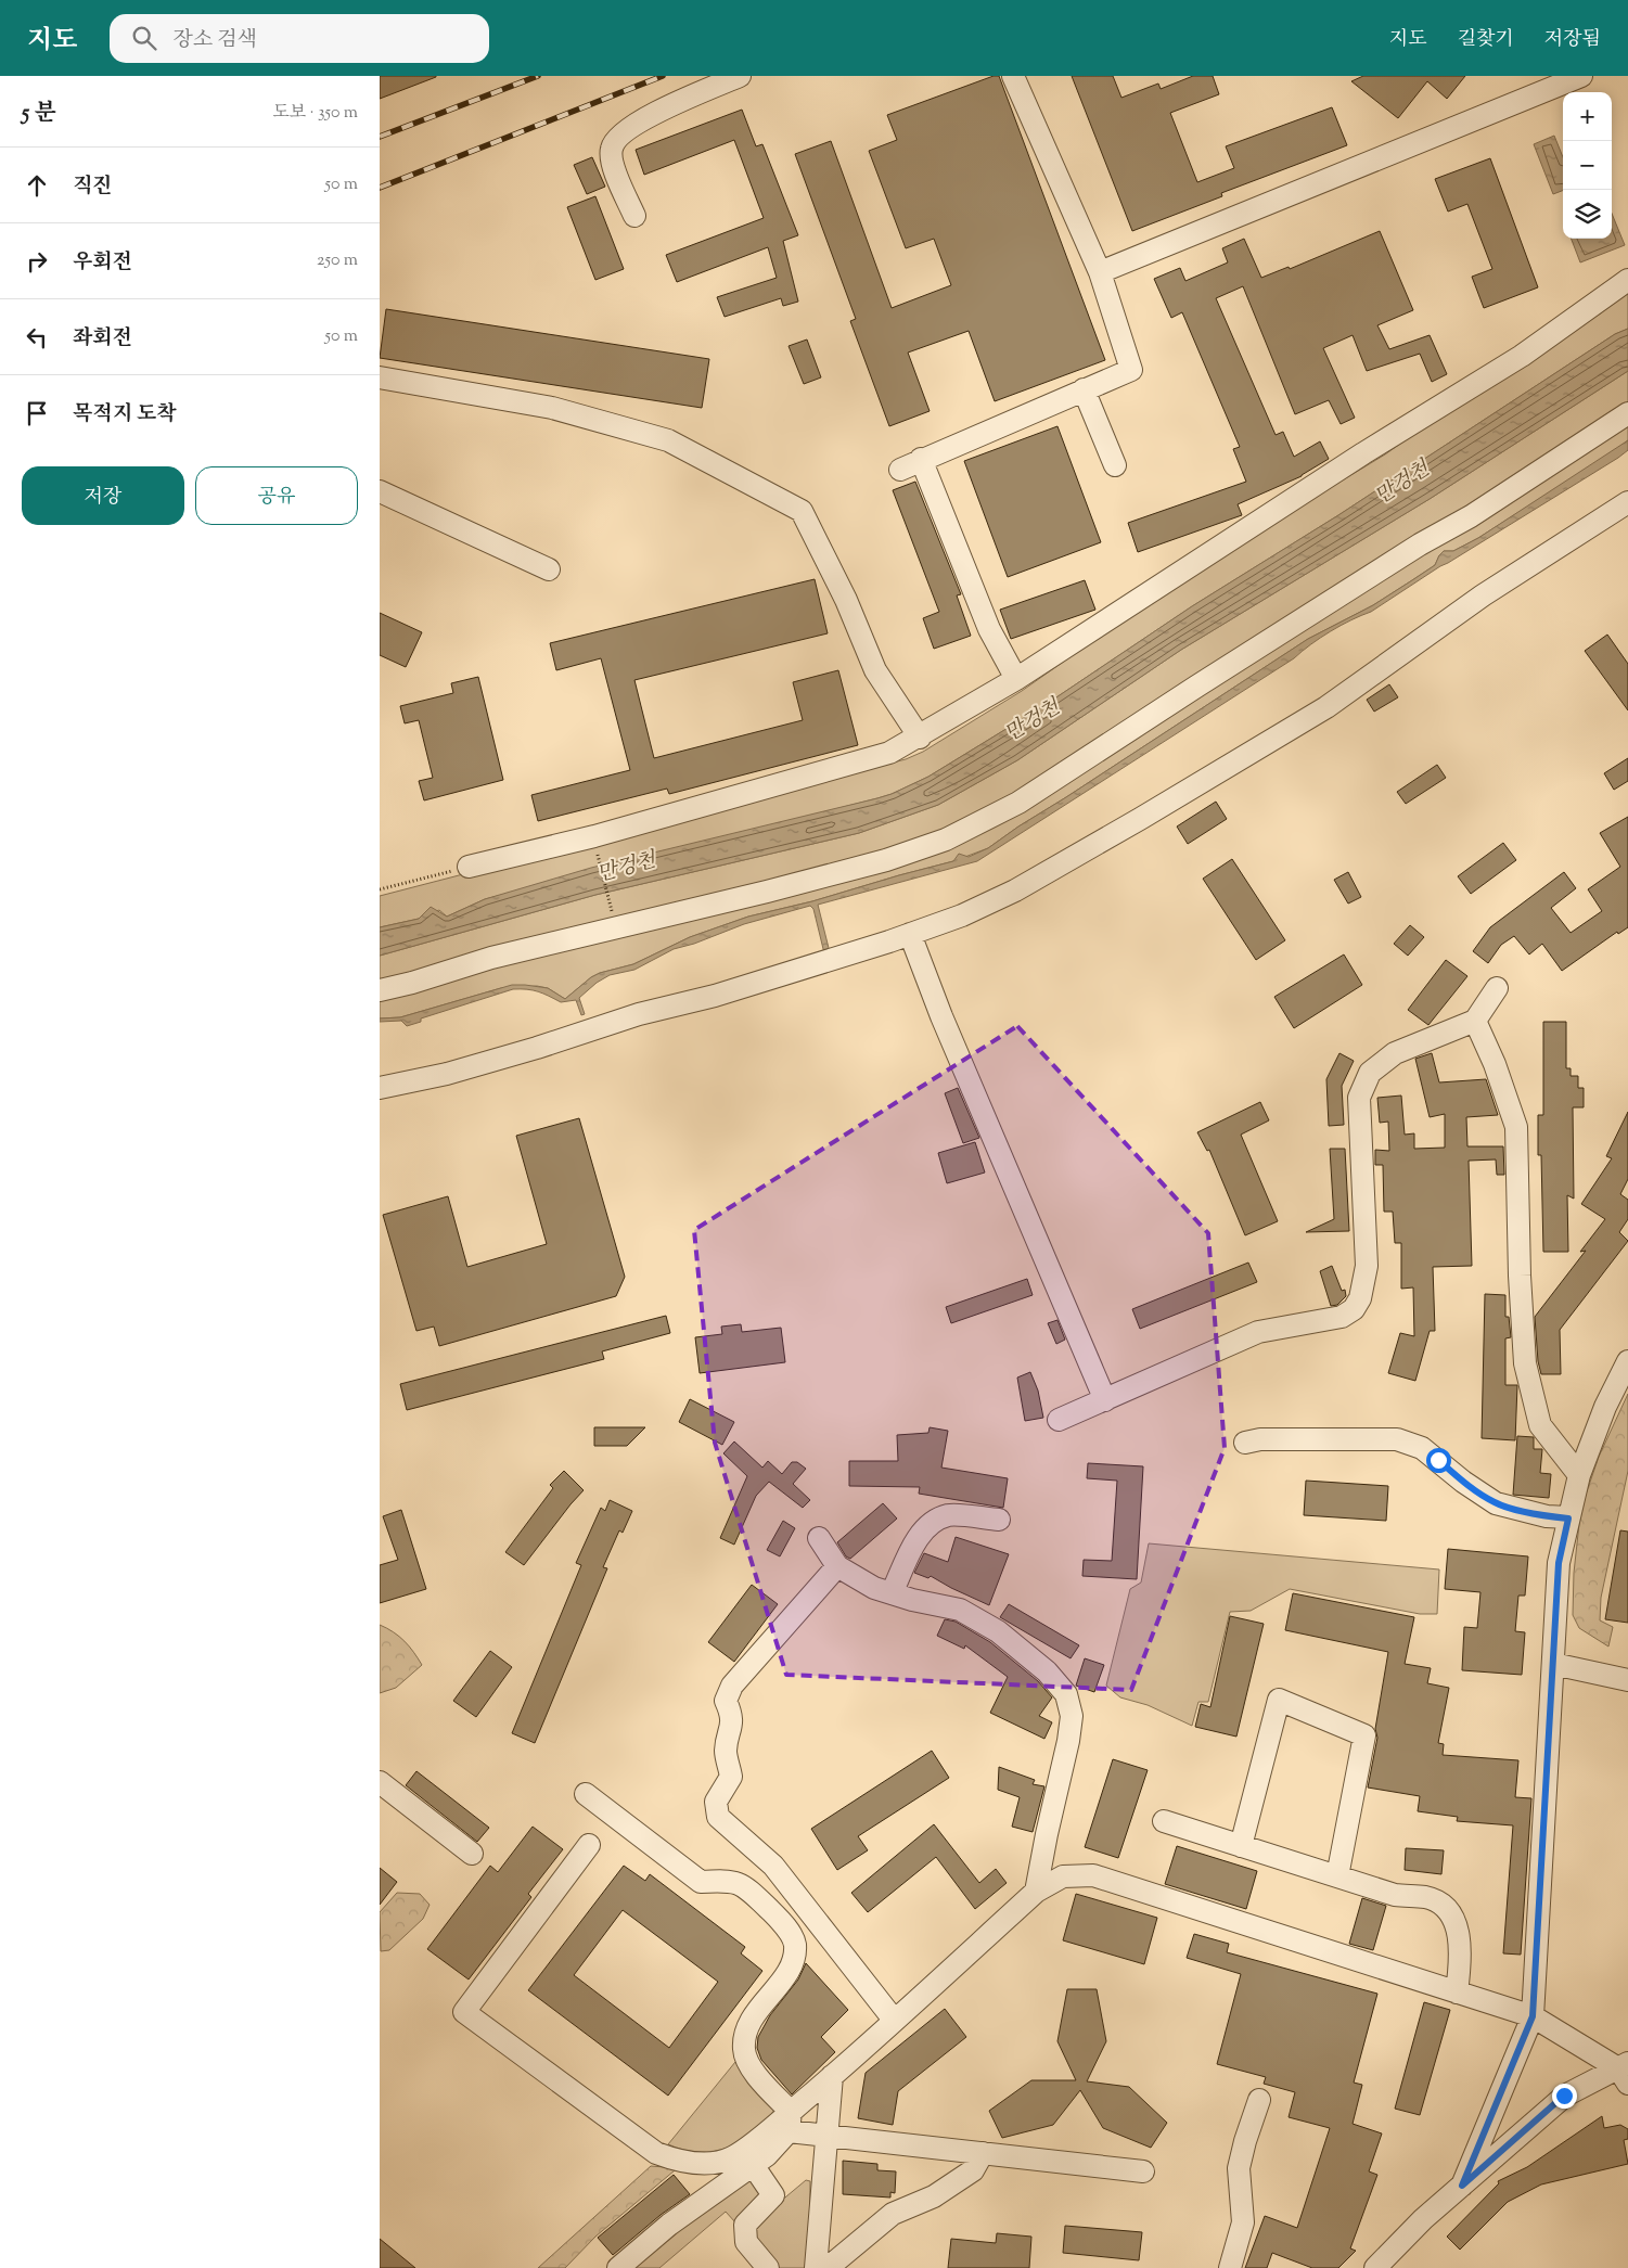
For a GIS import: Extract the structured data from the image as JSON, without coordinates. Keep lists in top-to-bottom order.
{
  "water": ["만겅천"],
  "page": {
    "header": "지도",
    "search": "장소 검색",
    "nav": ["지도", "길찾기", "저장됨"],
    "heading": ["5 분", "도보 · 350 m"],
    "map_buttons": ["+", "−"],
    "list": [
      ["직진", "50 m"],
      ["우회전", "250 m"],
      ["좌회전", "50 m"],
      "목적지 도착"
    ],
    "buttons": ["저장", "공유"]
  }
}
